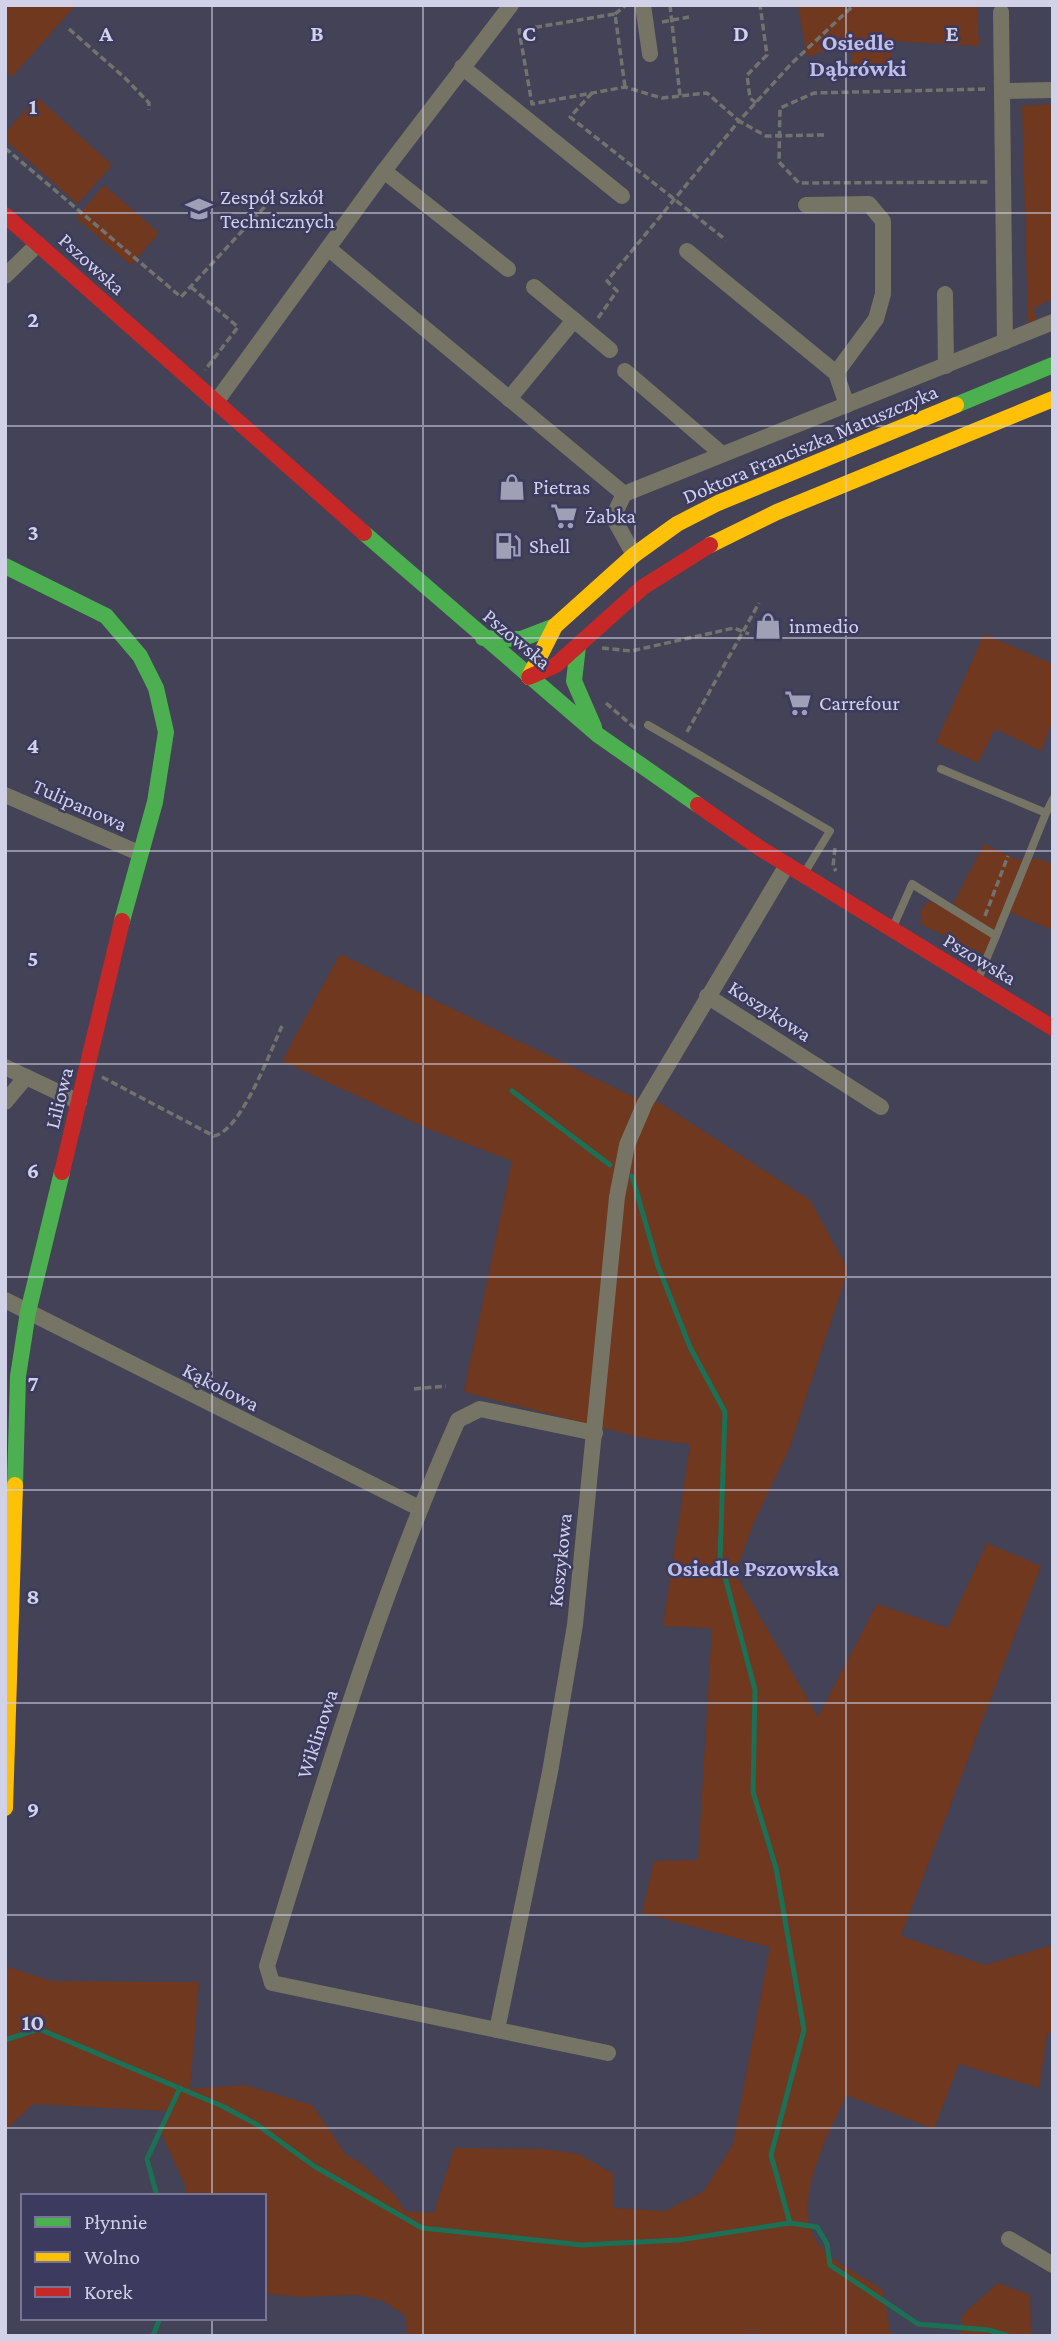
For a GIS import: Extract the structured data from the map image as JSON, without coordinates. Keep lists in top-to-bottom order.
{
  "streets": {
    "main road": ["Pszowska", "Doktora Franciszka Matuszczyka", "Liliowa"],
    "street": [
      "Tulipanowa",
      "Koszykowa",
      "Kąkolowa",
      "Wiklinowa"
    ]
  },
  "crossings": [
    ["Pszowska", "Doktora Franciszka Matuszczyka"],
    ["Pszowska", "Koszykowa"],
    ["Tulipanowa", "Liliowa"],
    ["Koszykowa", "Wiklinowa"],
    ["Liliowa", "Kąkolowa"],
    ["Kąkolowa", "Wiklinowa"]
  ],
  "districts": ["Osiedle Dąbrówki", "Osiedle Pszowska"],
  "places": {
    "school or university": ["Zespół Szkół Technicznych"],
    "shop": ["Pietras", "inmedio"],
    "supermarket": ["Żabka", "Carrefour"],
    "fuel station": ["Shell"]
  },
  "legend": ["Płynnie", "Wolno", "Korek"],
  "grid": {
    "columns": [
      "A",
      "B",
      "C",
      "D",
      "E"
    ],
    "rows": [
      "1",
      "2",
      "3",
      "4",
      "5",
      "6",
      "7",
      "8",
      "9",
      "10"
    ]
  }
}
